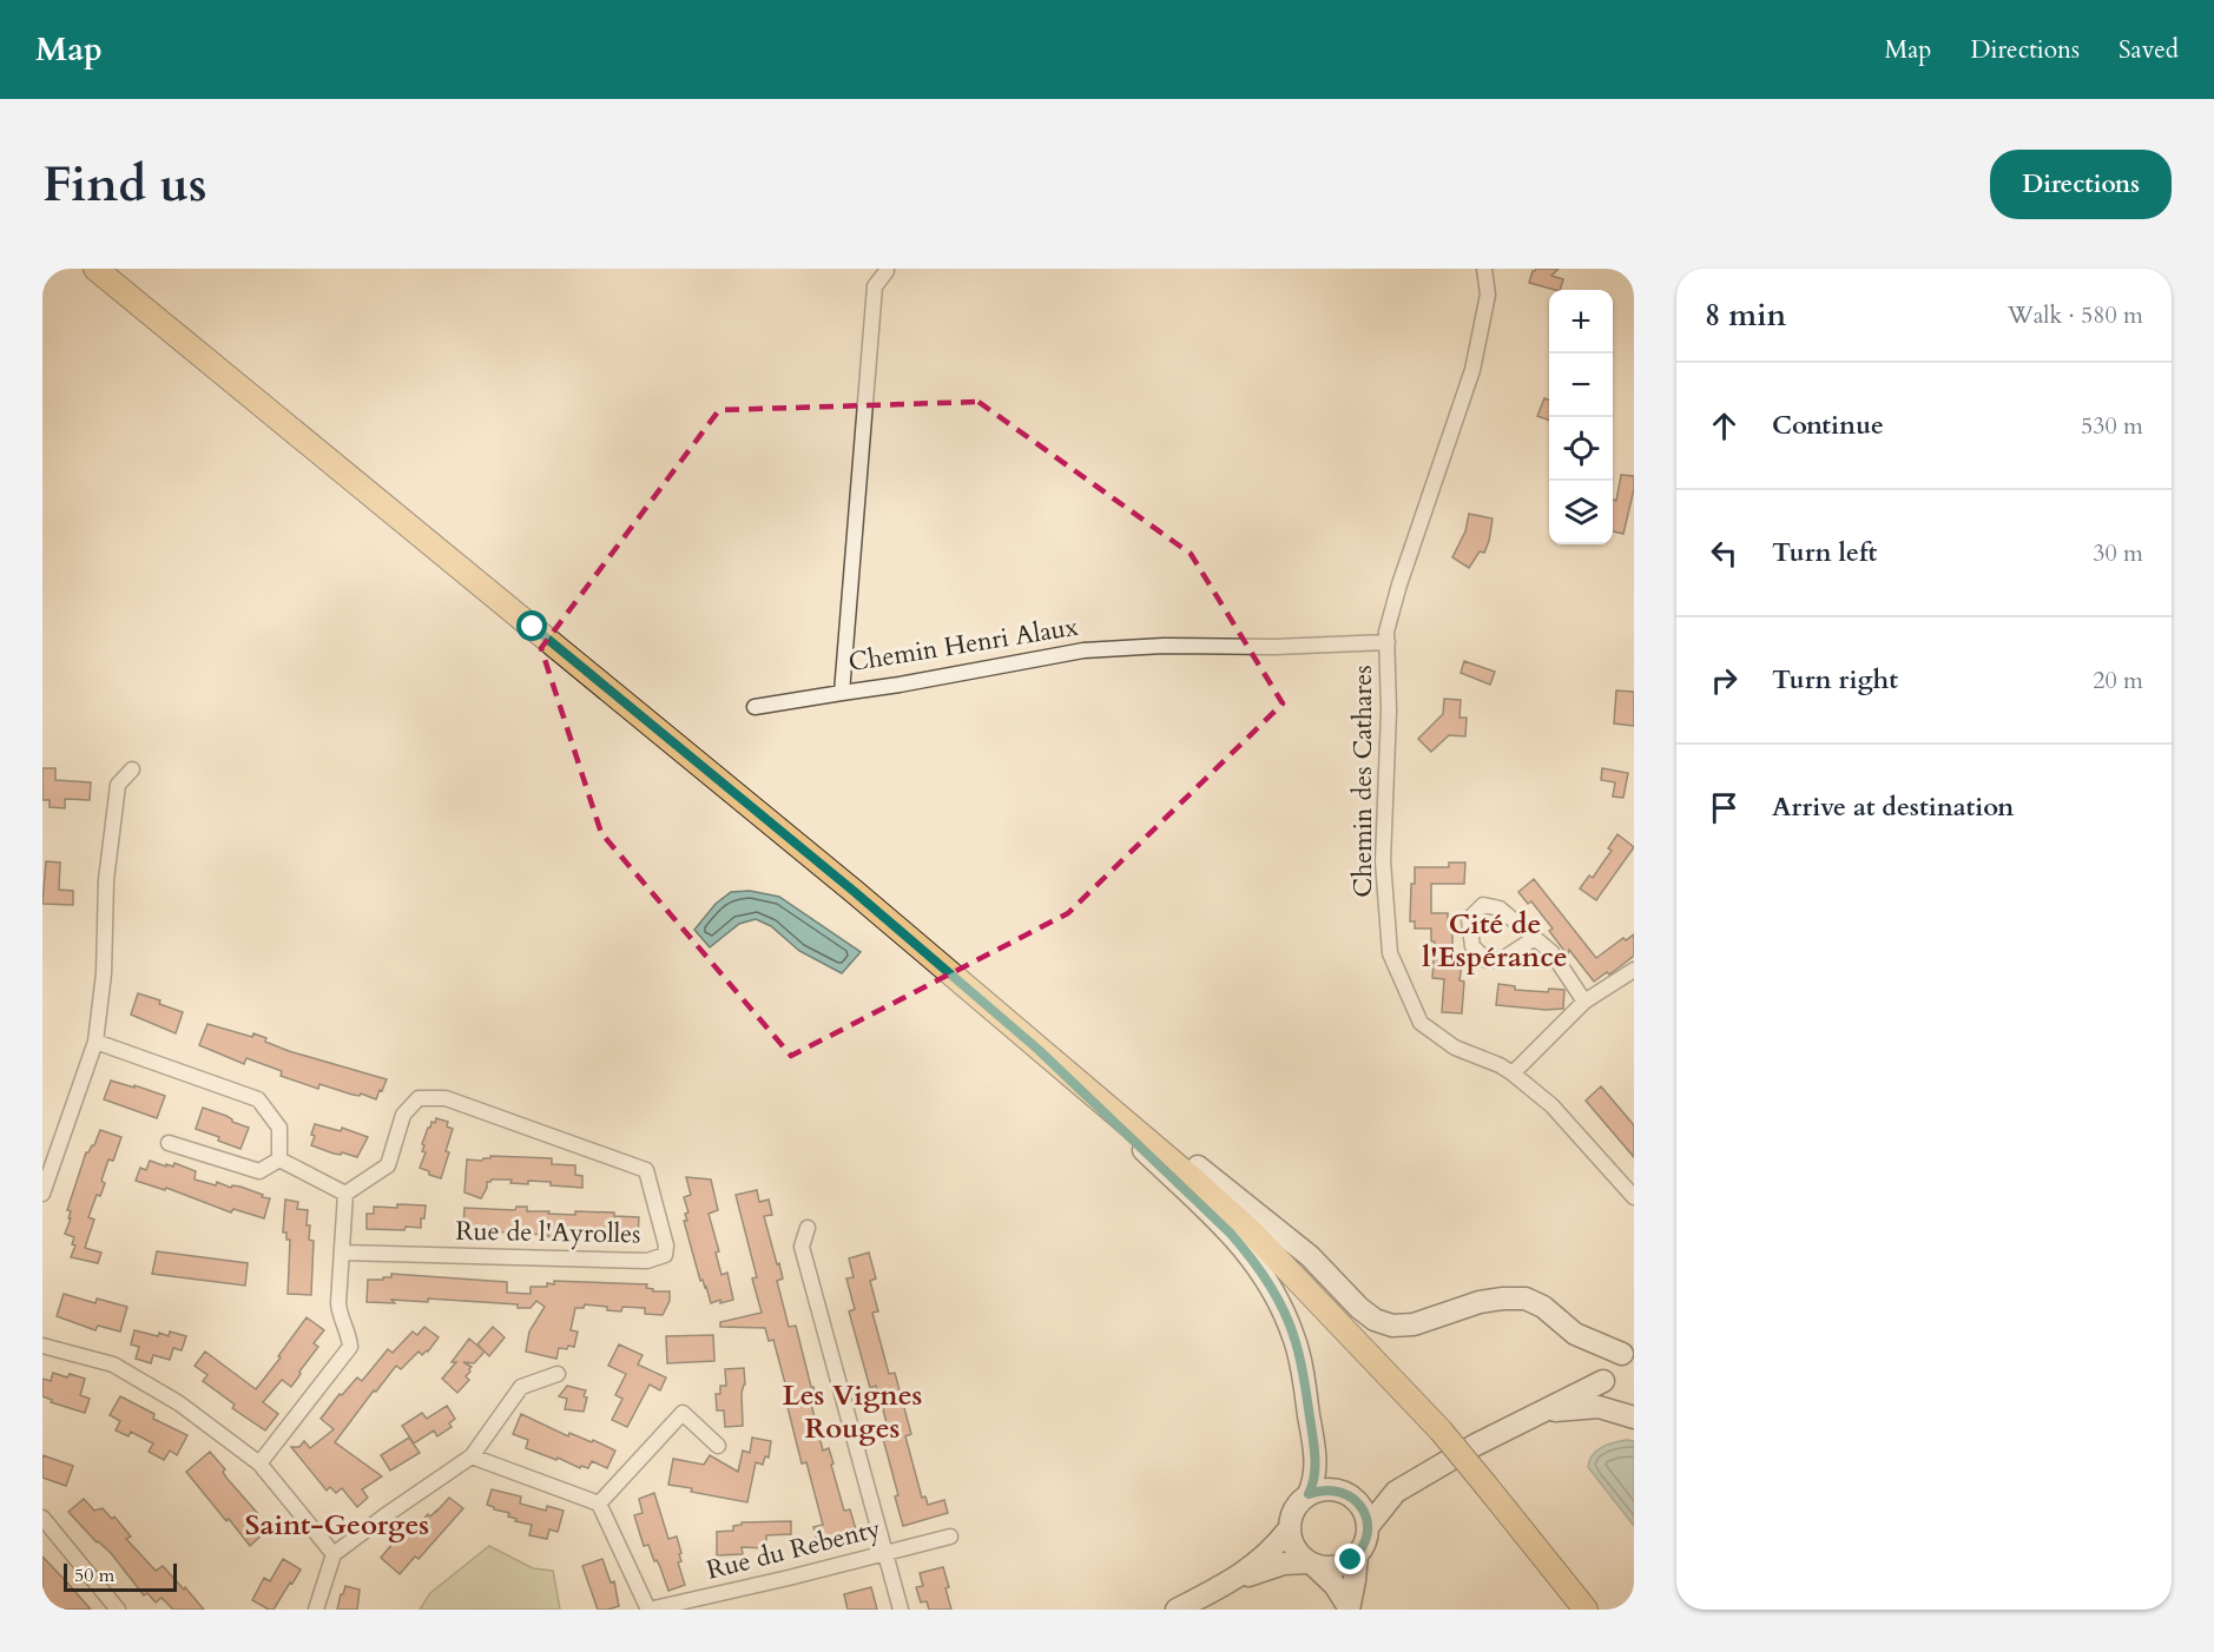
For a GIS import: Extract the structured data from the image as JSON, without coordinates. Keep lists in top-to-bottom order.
{
  "streets": {
    "street": [
      "Chemin Henri Alaux",
      "Chemin des Cathares",
      "Rue de l'Ayrolles",
      "Rue du Rebenty"
    ]
  },
  "crossings": [
    ["Chemin Henri Alaux", "Chemin des Cathares"]
  ],
  "districts": ["Cité de l'Espérance", "Les Vignes Rouges", "Saint-Georges"],
  "scale_bar": "50 m",
  "page": {
    "header": "Map",
    "nav": ["Map", "Directions", "Saved"],
    "buttons": "Directions",
    "title": "Find us",
    "heading": ["8 min", "Walk · 580 m"],
    "map_buttons": ["+", "−"],
    "list": [
      ["Continue", "530 m"],
      ["Turn left", "30 m"],
      ["Turn right", "20 m"],
      "Arrive at destination"
    ],
    "scale": "50 m"
  }
}
